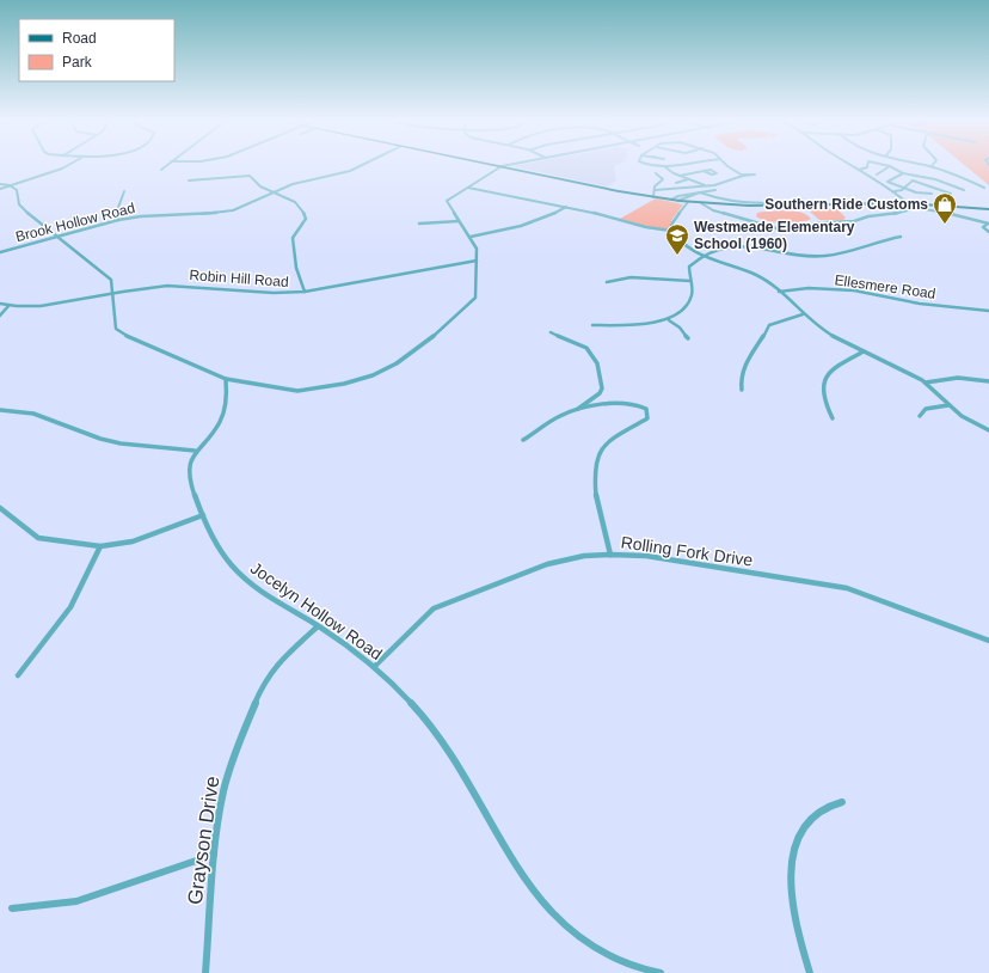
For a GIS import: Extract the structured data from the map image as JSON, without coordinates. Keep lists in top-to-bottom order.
{
  "streets": {
    "street": [
      "Brook Hollow Road",
      "Robin Hill Road",
      "Ellesmere Road",
      "Rolling Fork Drive",
      "Jocelyn Hollow Road",
      "Grayson Drive"
    ]
  },
  "crossings": [
    ["Rolling Fork Drive", "Jocelyn Hollow Road"],
    ["Jocelyn Hollow Road", "Grayson Drive"]
  ],
  "places": {
    "shop": ["Southern Ride Customs"],
    "school or university": ["Westmeade Elementary School (1960)"]
  },
  "legend": ["Road", "Park"]
}
